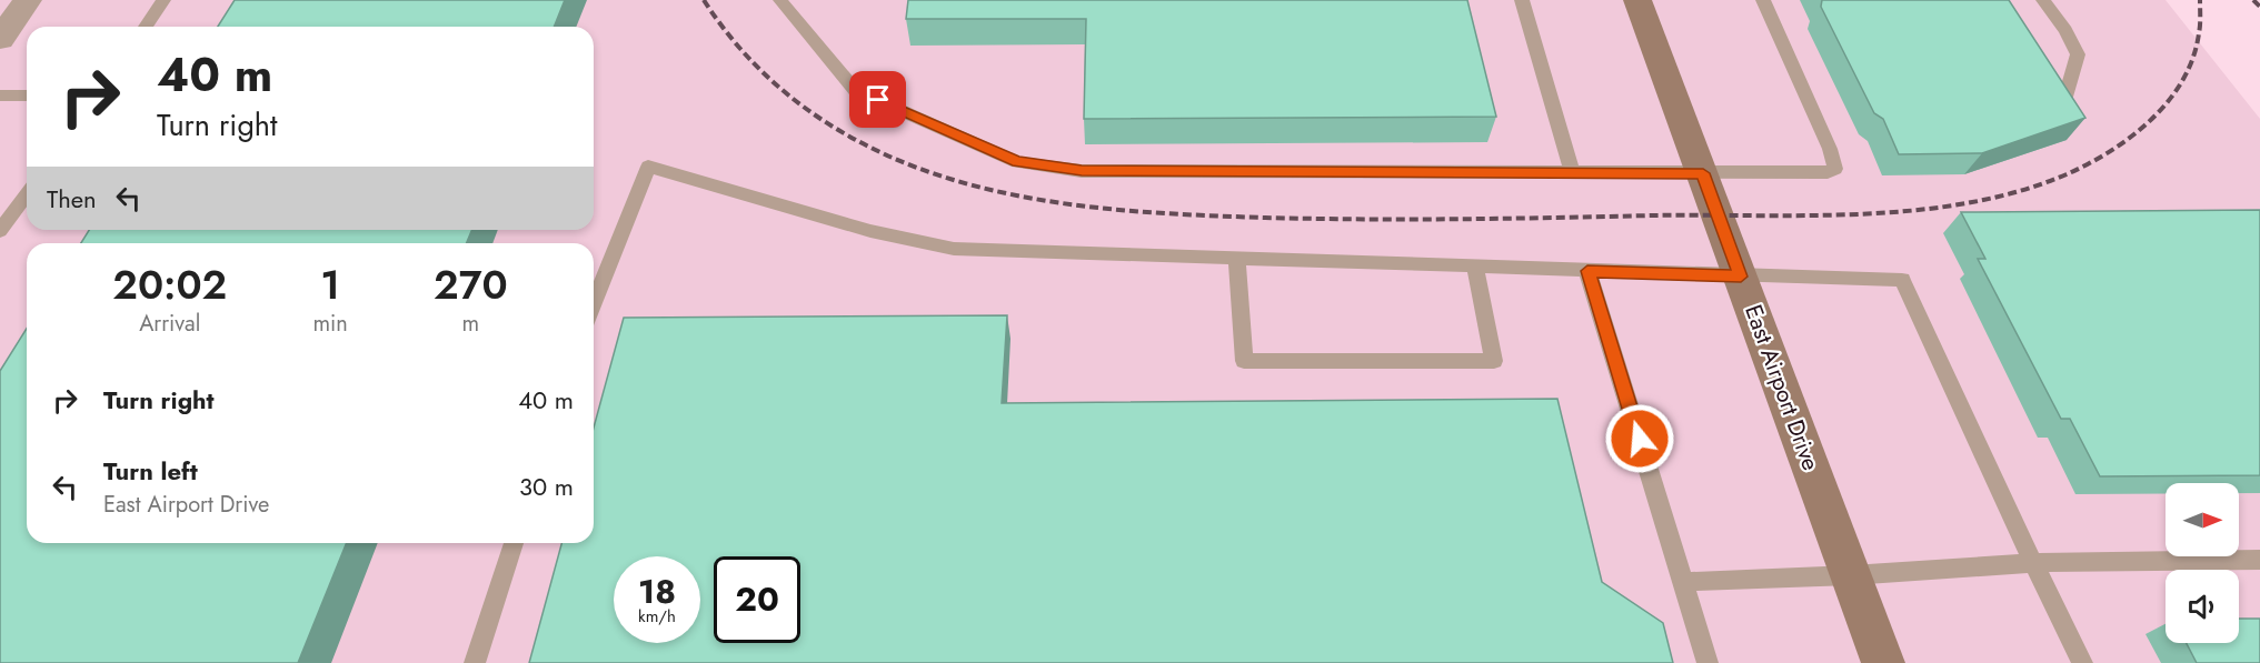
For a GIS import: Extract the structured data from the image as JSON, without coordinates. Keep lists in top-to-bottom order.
{
  "streets": {
    "main road": ["East Airport Drive"]
  },
  "north": "right",
  "page": {
    "turn": ["40 m", "Turn right"],
    "then": "Then",
    "eta": [
      "20:02",
      "Arrival",
      "1",
      "min",
      "270",
      "m"
    ],
    "list": [
      {
        "name": "Turn right",
        "value": "40 m"
      },
      {
        "name": "Turn left",
        "note": "East Airport Drive",
        "value": "30 m"
      }
    ],
    "speed": "18 km/h",
    "limit": "20"
  }
}
